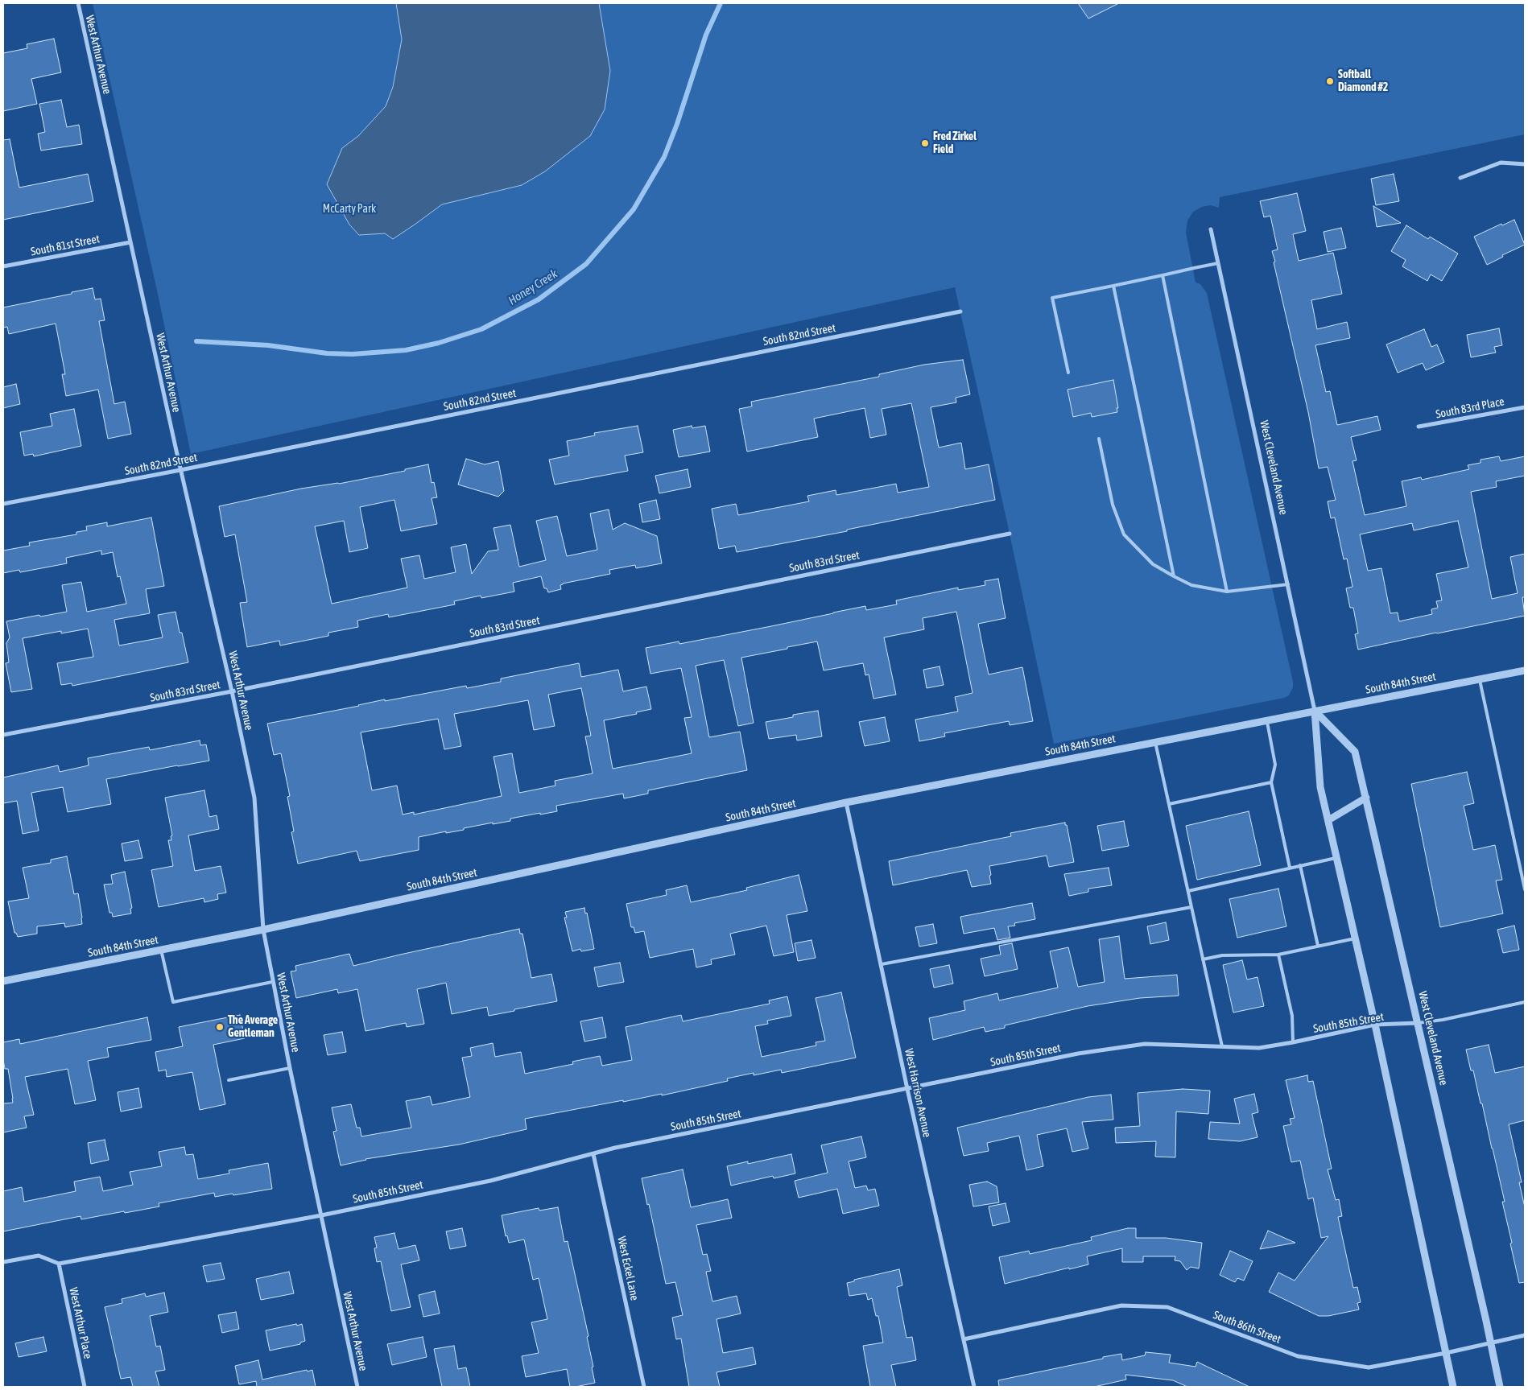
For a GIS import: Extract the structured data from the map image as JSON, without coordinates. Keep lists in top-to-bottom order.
{
  "streets": {
    "street": [
      "West Arthur Avenue",
      "South 81st Street",
      "South 82nd Street",
      "South 83rd Place",
      "West Cleveland Avenue",
      "South 83rd Street",
      "South 84th Street",
      "South 85th Street",
      "West Harrison Avenue",
      "West Eckel Lane",
      "West Arthur Place",
      "South 86th Street"
    ]
  },
  "crossings": [
    ["West Arthur Avenue", "South 81st Street"],
    ["West Arthur Avenue", "South 82nd Street"],
    ["West Arthur Avenue", "South 83rd Street"],
    ["West Arthur Avenue", "South 84th Street"],
    ["West Arthur Avenue", "South 85th Street"],
    ["West Cleveland Avenue", "South 84th Street"],
    ["West Cleveland Avenue", "South 85th Street"],
    ["West Cleveland Avenue", "South 86th Street"],
    ["South 84th Street", "West Harrison Avenue"],
    ["South 85th Street", "West Harrison Avenue"],
    ["South 85th Street", "West Eckel Lane"],
    ["South 85th Street", "West Arthur Place"],
    ["West Harrison Avenue", "South 86th Street"]
  ],
  "water": ["Honey Creek"],
  "parks": ["McCarty Park"],
  "places": ["Softball Diamond #2", "Fred Zirkel Field", "The Average Gentleman"]
}
